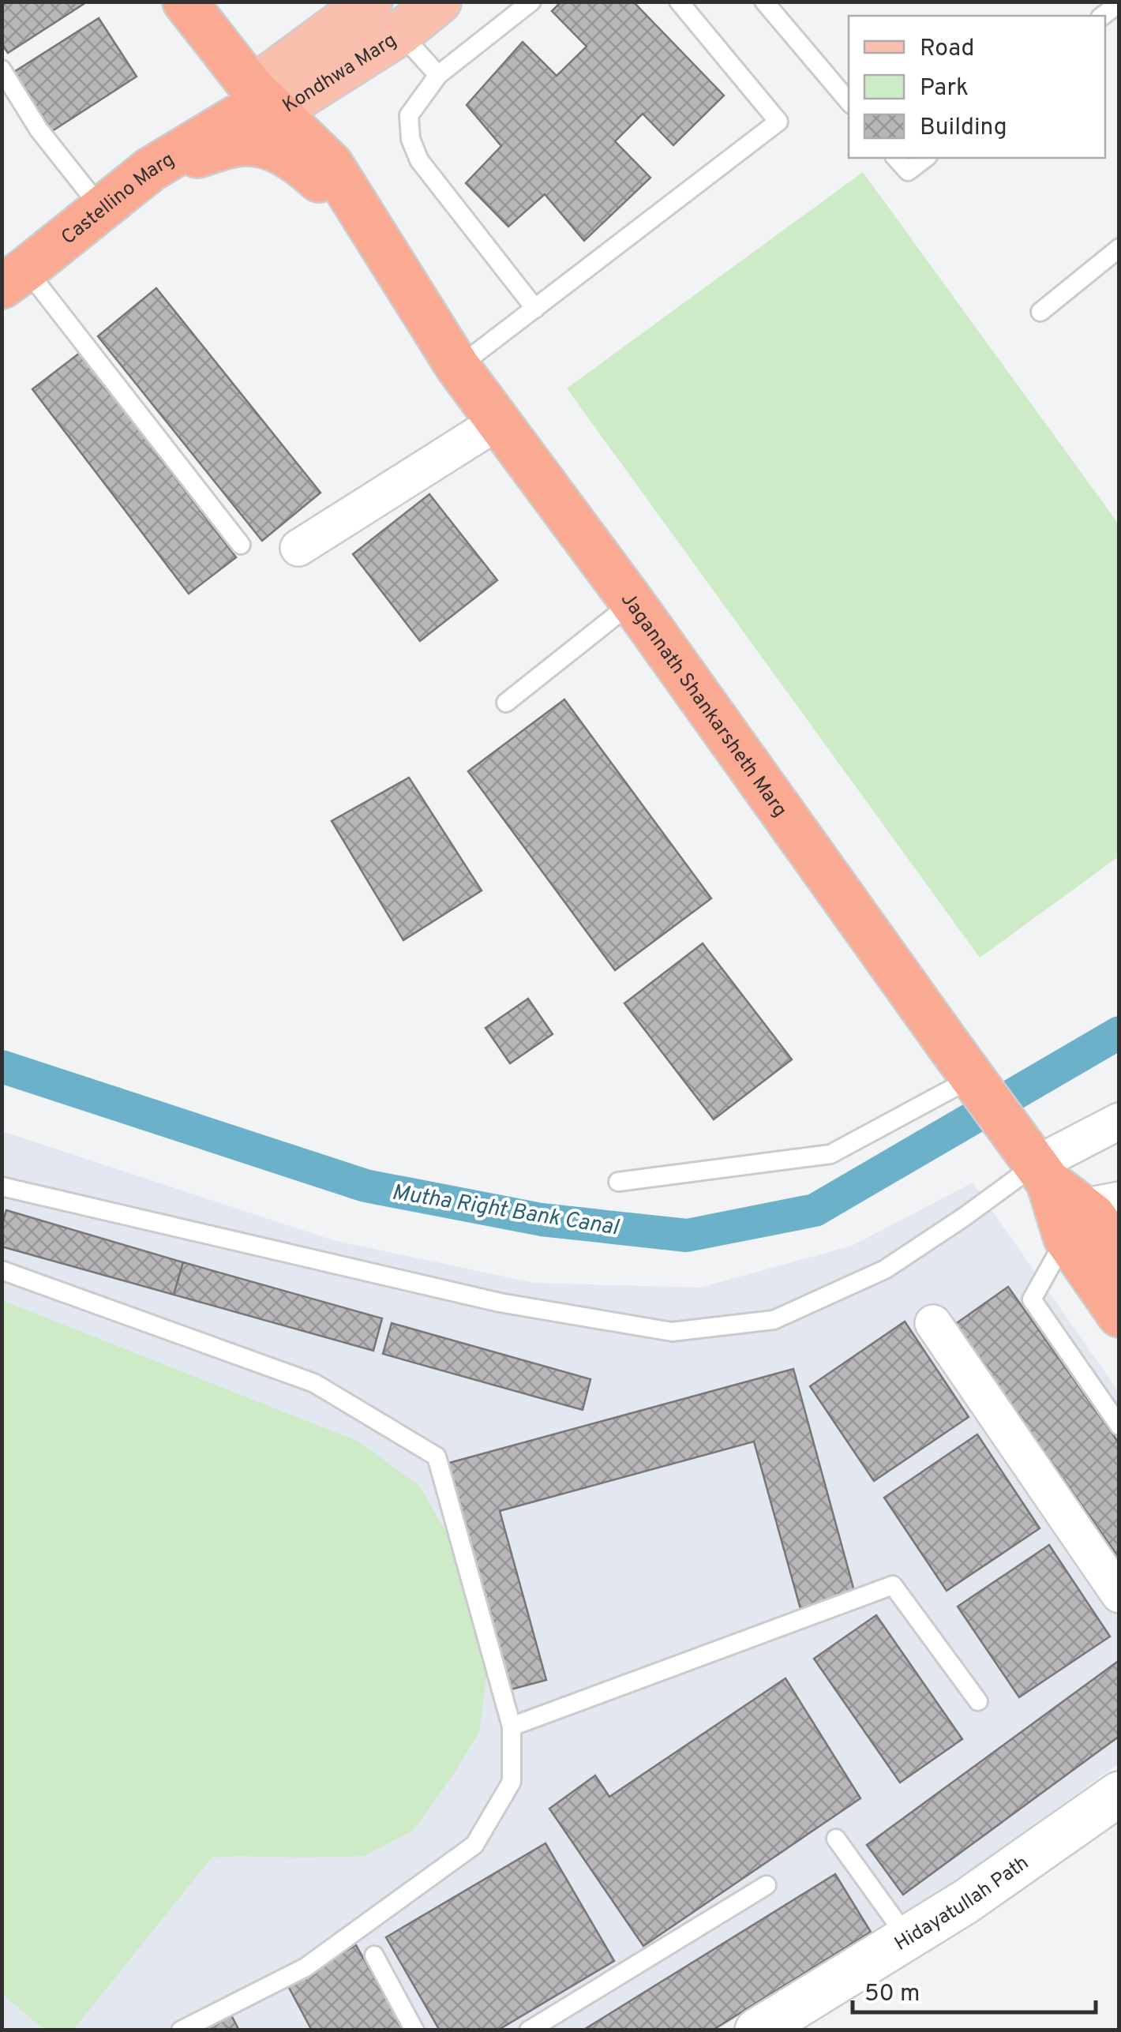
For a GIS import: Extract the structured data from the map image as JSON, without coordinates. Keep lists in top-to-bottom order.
{
  "streets": {
    "highway": ["Castellino Marg", "Jagannath Shankarsheth Marg"],
    "main road": ["Kondhwa Marg"],
    "street": ["Hidayatullah Path"]
  },
  "crossings": [
    ["Kondhwa Marg", "Castellino Marg"],
    ["Kondhwa Marg", "Jagannath Shankarsheth Marg"],
    ["Castellino Marg", "Jagannath Shankarsheth Marg"]
  ],
  "water": ["Mutha Right Bank Canal"],
  "legend": ["Road", "Park", "Building"],
  "scale_bar": "50 m"
}
